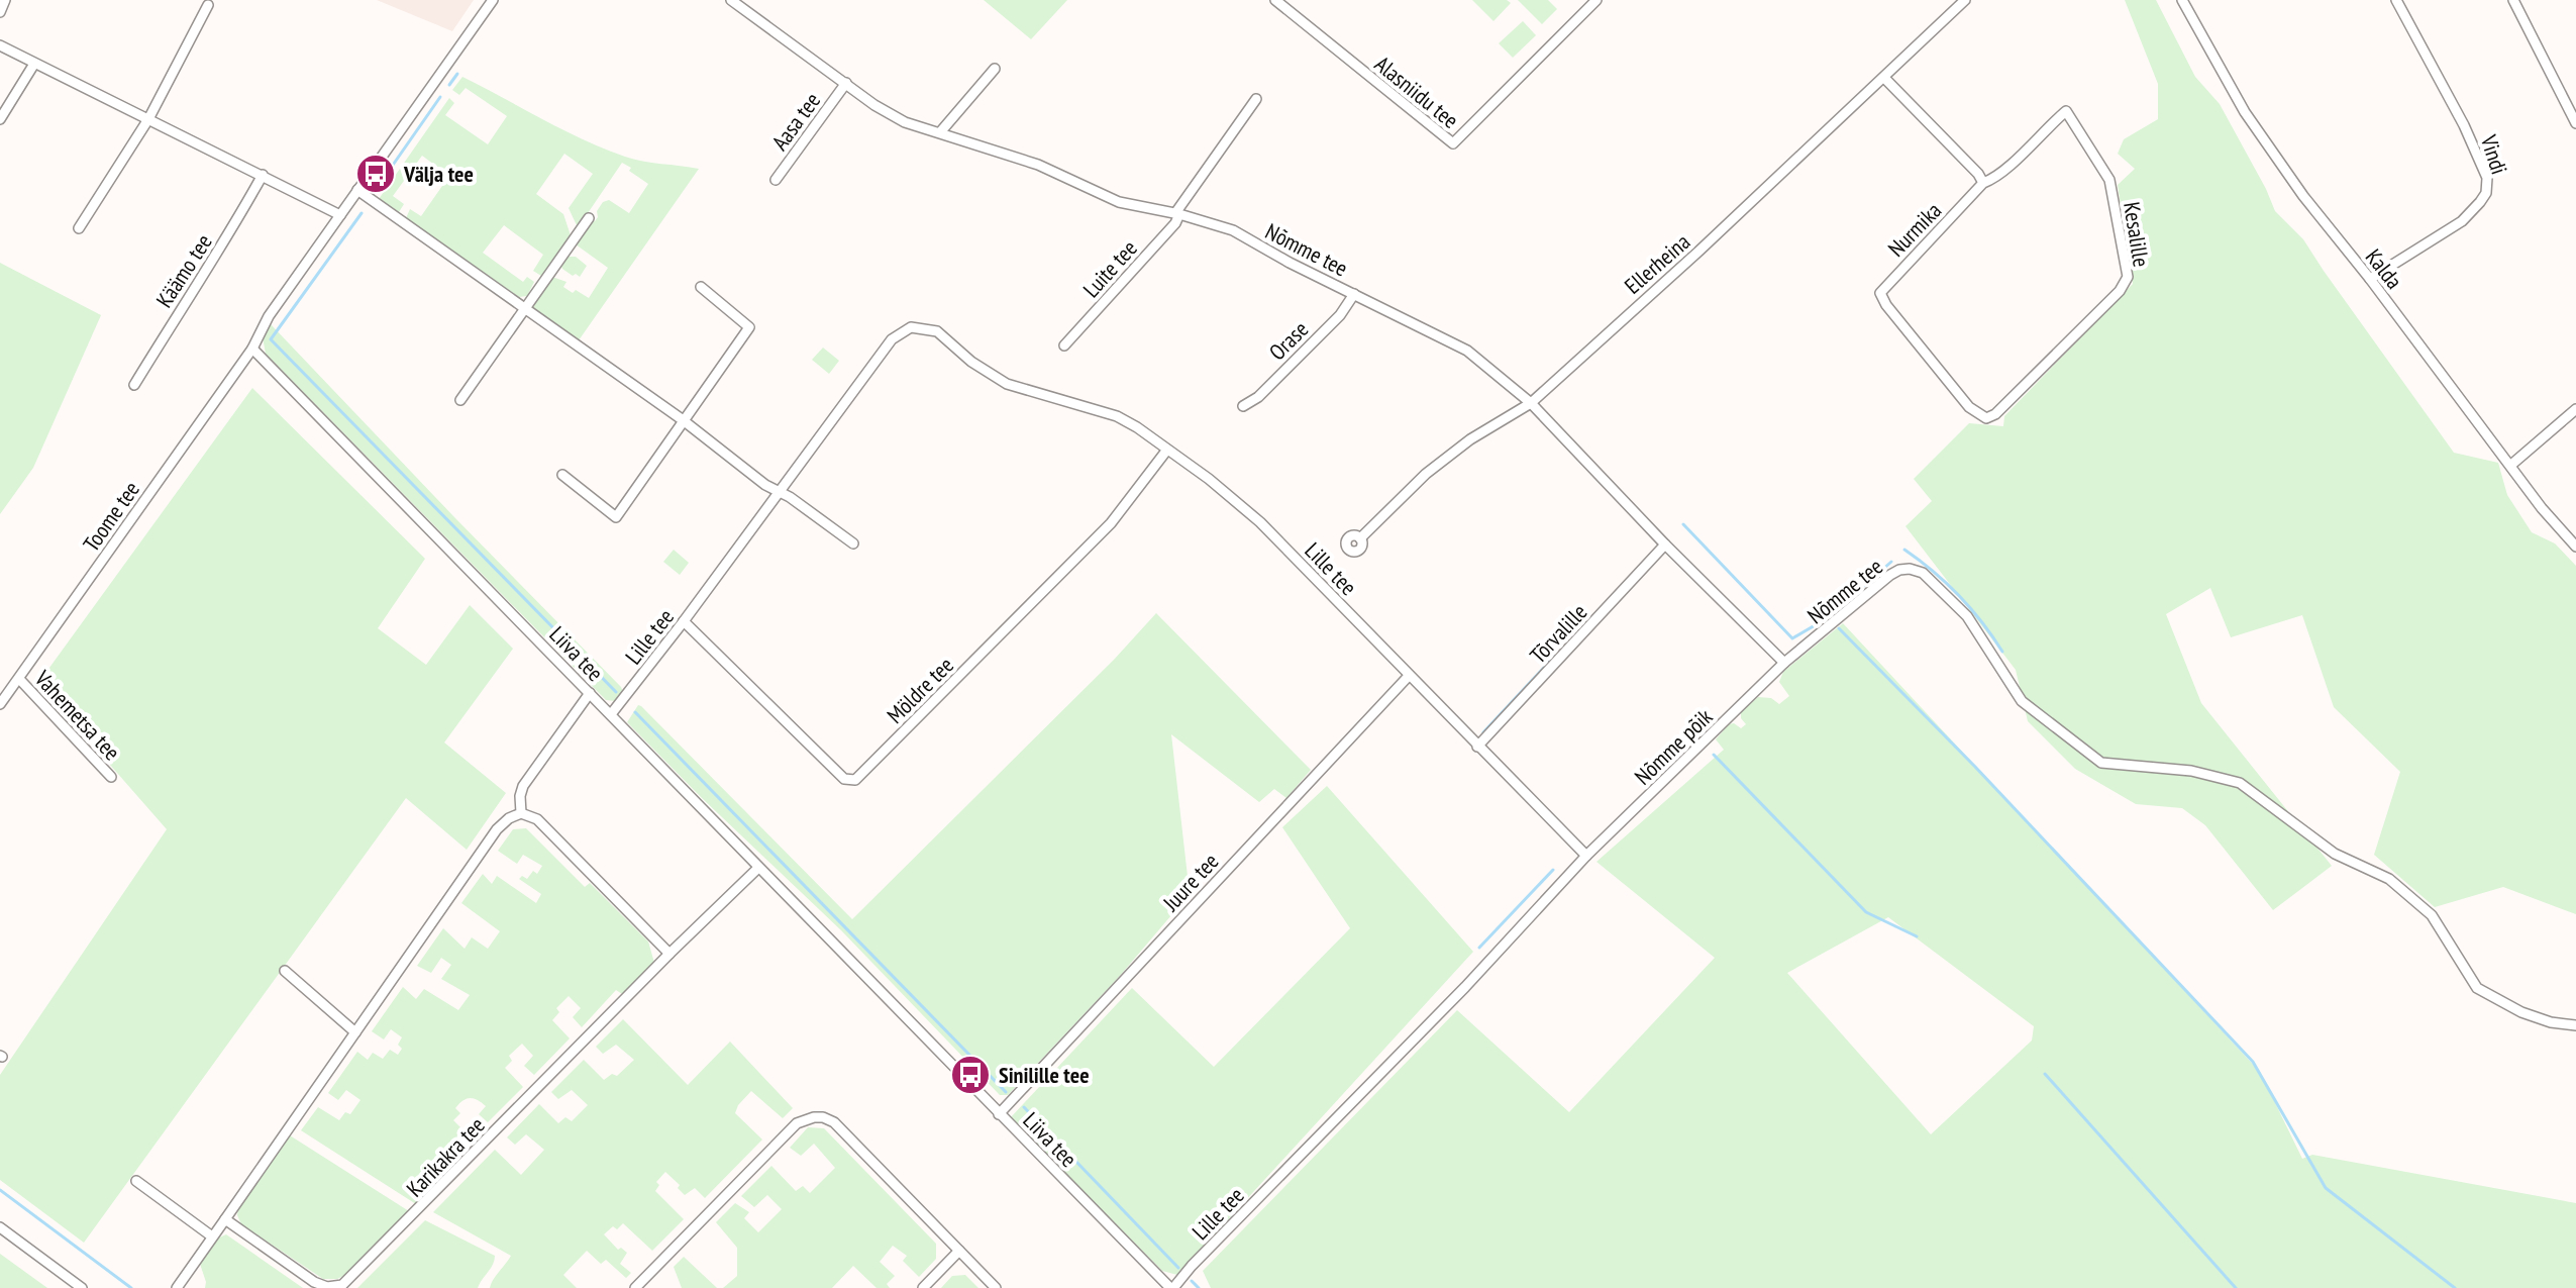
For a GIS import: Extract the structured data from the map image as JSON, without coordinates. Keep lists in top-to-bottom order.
{
  "streets": {
    "street": [
      "Alasniidu tee",
      "Aasa tee",
      "Vindi",
      "Nurmika",
      "Kesalille",
      "Nõmme tee",
      "Ellerheina",
      "Luite tee",
      "Kalda",
      "Käämo tee",
      "Orase",
      "Toome tee",
      "Lille tee",
      "Tõrvalille",
      "Liiva tee",
      "Möldre tee",
      "Vahemetsa tee",
      "Nõmme põik",
      "Juure tee",
      "Karikakra tee"
    ]
  },
  "crossings": [
    ["Aasa tee", "Nõmme tee"],
    ["Vindi", "Kalda"],
    ["Nurmika", "Kesalille"],
    ["Nõmme tee", "Ellerheina"],
    ["Nõmme tee", "Luite tee"],
    ["Nõmme tee", "Orase"],
    ["Nõmme tee", "Tõrvalille"],
    ["Nõmme tee", "Nõmme põik"],
    ["Toome tee", "Liiva tee"],
    ["Toome tee", "Vahemetsa tee"],
    ["Lille tee", "Tõrvalille"],
    ["Lille tee", "Liiva tee"],
    ["Lille tee", "Möldre tee"],
    ["Lille tee", "Nõmme põik"],
    ["Lille tee", "Juure tee"],
    ["Liiva tee", "Juure tee"],
    ["Liiva tee", "Karikakra tee"]
  ],
  "places": {
    "bus stop": ["Välja tee", "Sinilille tee"]
  }
}
